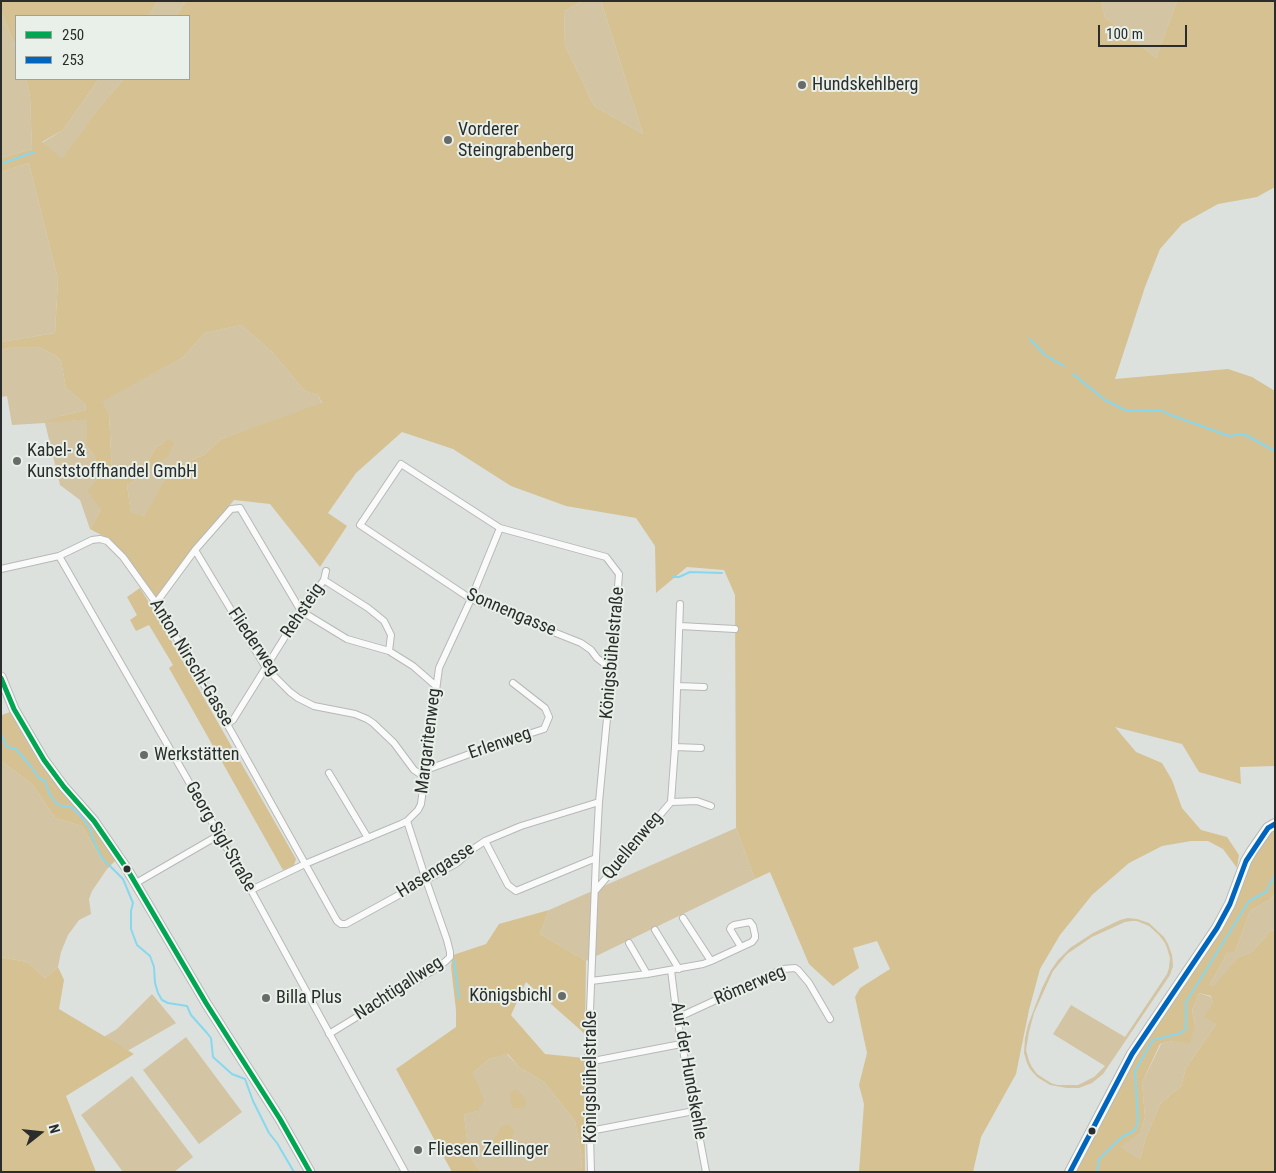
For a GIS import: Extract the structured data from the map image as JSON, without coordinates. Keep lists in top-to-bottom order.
{
  "streets": {
    "street": [
      "Rehsteig",
      "Sonnengasse",
      "Fliederweg",
      "Königsbühelstraße",
      "Anton Nirschl-Gasse",
      "Margaritenweg",
      "Erlenweg",
      "Georg Sigl-Straße",
      "Quellenweg",
      "Hasengasse",
      "Römerweg",
      "Nachtigallweg",
      "Auf der Hundskehle"
    ]
  },
  "crossings": [
    ["Rehsteig", "Fliederweg"],
    ["Rehsteig", "Anton Nirschl-Gasse"],
    ["Sonnengasse", "Königsbühelstraße"],
    ["Sonnengasse", "Margaritenweg"],
    ["Fliederweg", "Margaritenweg"],
    ["Fliederweg", "Erlenweg"],
    ["Königsbühelstraße", "Margaritenweg"],
    ["Königsbühelstraße", "Quellenweg"],
    ["Königsbühelstraße", "Hasengasse"],
    ["Anton Nirschl-Gasse", "Georg Sigl-Straße"],
    ["Anton Nirschl-Gasse", "Hasengasse"],
    ["Margaritenweg", "Erlenweg"],
    ["Margaritenweg", "Nachtigallweg"],
    ["Georg Sigl-Straße", "Nachtigallweg"],
    ["Hasengasse", "Nachtigallweg"],
    ["Römerweg", "Auf der Hundskehle"]
  ],
  "places": [
    "Hundskehlberg",
    "Vorderer Steingrabenberg",
    "Kabel- & Kunststoffhandel GmbH",
    "Werkstätten",
    "Königsbichl",
    "Billa Plus",
    "Fliesen Zeillinger"
  ],
  "lines": ["transit line 250", "transit line 253"],
  "legend": ["250", "253"],
  "scale_bar": "100 m",
  "north": "right"
}
